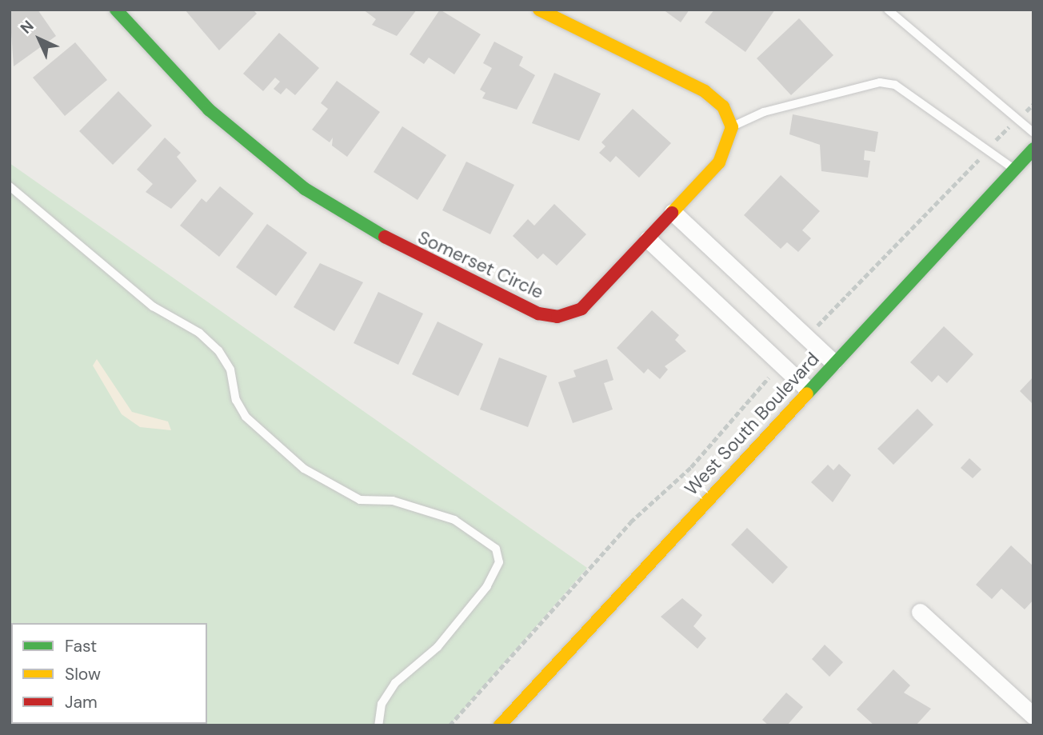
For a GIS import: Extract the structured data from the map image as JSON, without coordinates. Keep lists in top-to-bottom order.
{
  "streets": {
    "street": ["Somerset Circle", "West South Boulevard"]
  },
  "legend": ["Fast", "Slow", "Jam"],
  "north": "top left"
}
